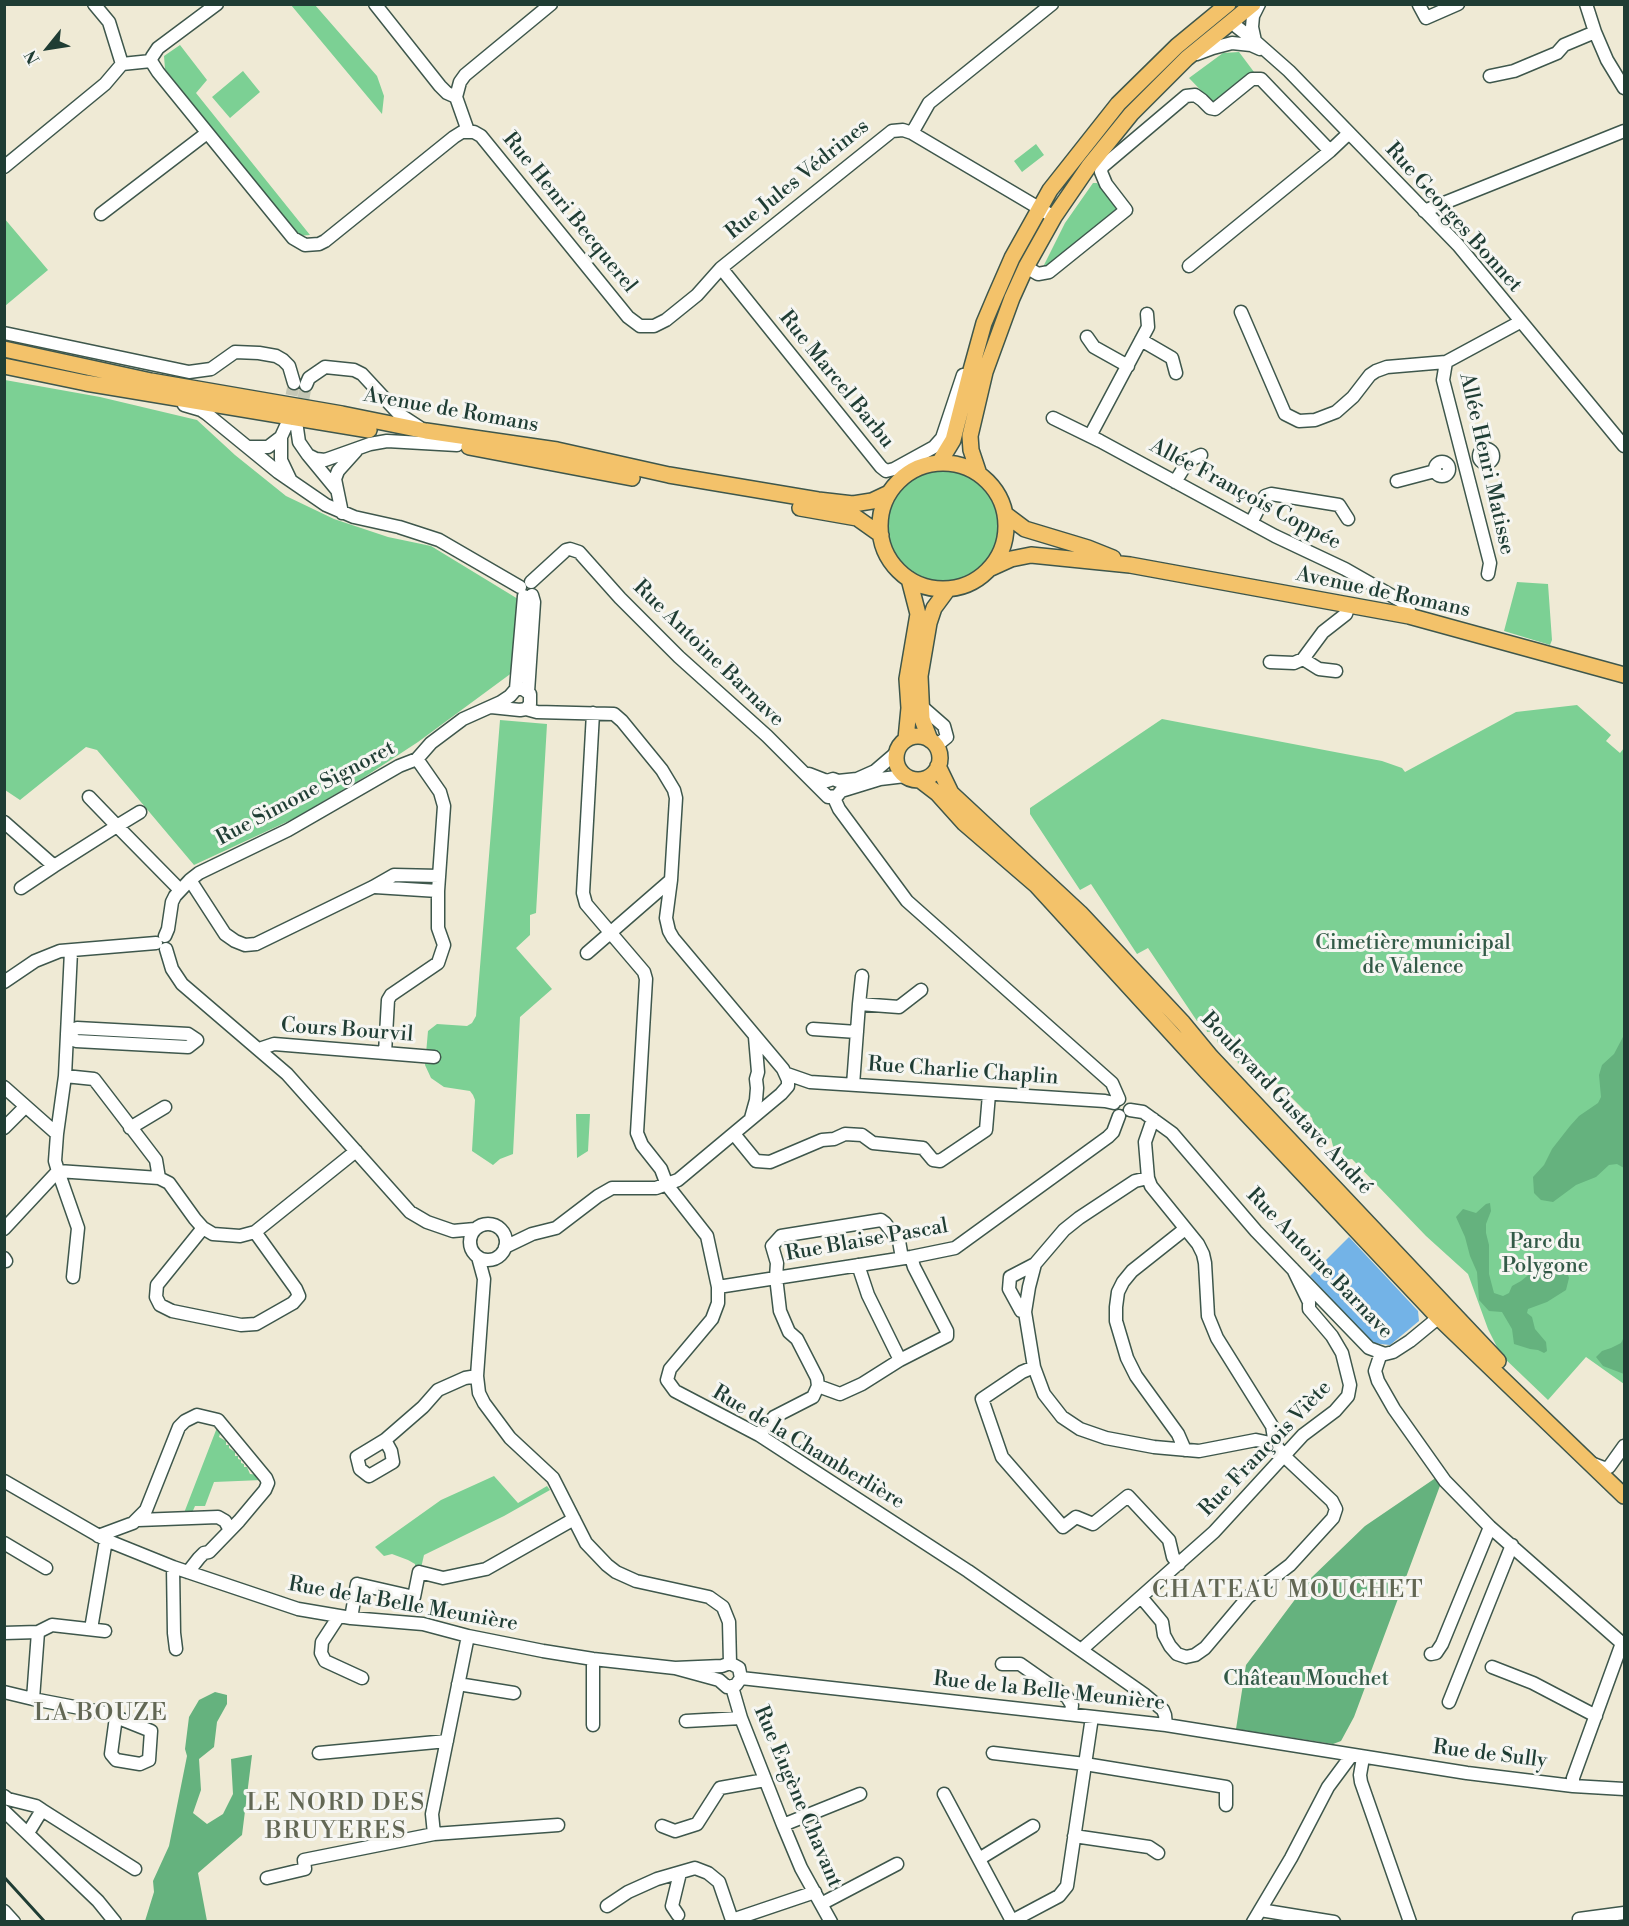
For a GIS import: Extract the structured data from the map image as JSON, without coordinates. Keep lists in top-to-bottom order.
{
  "streets": {
    "main road": ["Avenue de Romans", "Boulevard Gustave André"],
    "street": [
      "Rue Jules Védrines",
      "Rue Henri Becquerel",
      "Rue Georges Bonnet",
      "Rue Marcel Barbu",
      "Allée Henri Matisse",
      "Allée François Coppée",
      "Rue Antoine Barnave",
      "Rue Simone Signoret",
      "Cours Bourvil",
      "Rue Charlie Chaplin",
      "Rue Blaise Pascal",
      "Rue de la Chamberlière",
      "Rue François Viète",
      "Rue de la Belle Meunière",
      "Rue de Sully",
      "Rue Eugène Chavant"
    ]
  },
  "crossings": [
    ["Rue Jules Védrines", "Rue Henri Becquerel"],
    ["Rue Jules Védrines", "Rue Marcel Barbu"],
    ["Rue Henri Becquerel", "Rue Marcel Barbu"],
    ["Avenue de Romans", "Allée François Coppée"],
    ["Avenue de Romans", "Boulevard Gustave André"],
    ["Rue Antoine Barnave", "Rue Blaise Pascal"],
    ["Rue Antoine Barnave", "Rue François Viète"],
    ["Rue Charlie Chaplin", "Rue de la Chamberlière"],
    ["Rue Blaise Pascal", "Rue de la Chamberlière"],
    ["Rue de la Chamberlière", "Rue François Viète"],
    ["Rue de la Chamberlière", "Rue de la Belle Meunière"],
    ["Rue de la Belle Meunière", "Rue de Sully"],
    ["Rue de la Belle Meunière", "Rue Eugène Chavant"]
  ],
  "districts": ["CHATEAU MOUCHET", "LA BOUZE", "LE NORD DES BRUYERES"],
  "parks": ["Cimetière municipal de Valence", "Parc du Polygone", "Château Mouchet"],
  "north": "bottom left"
}
